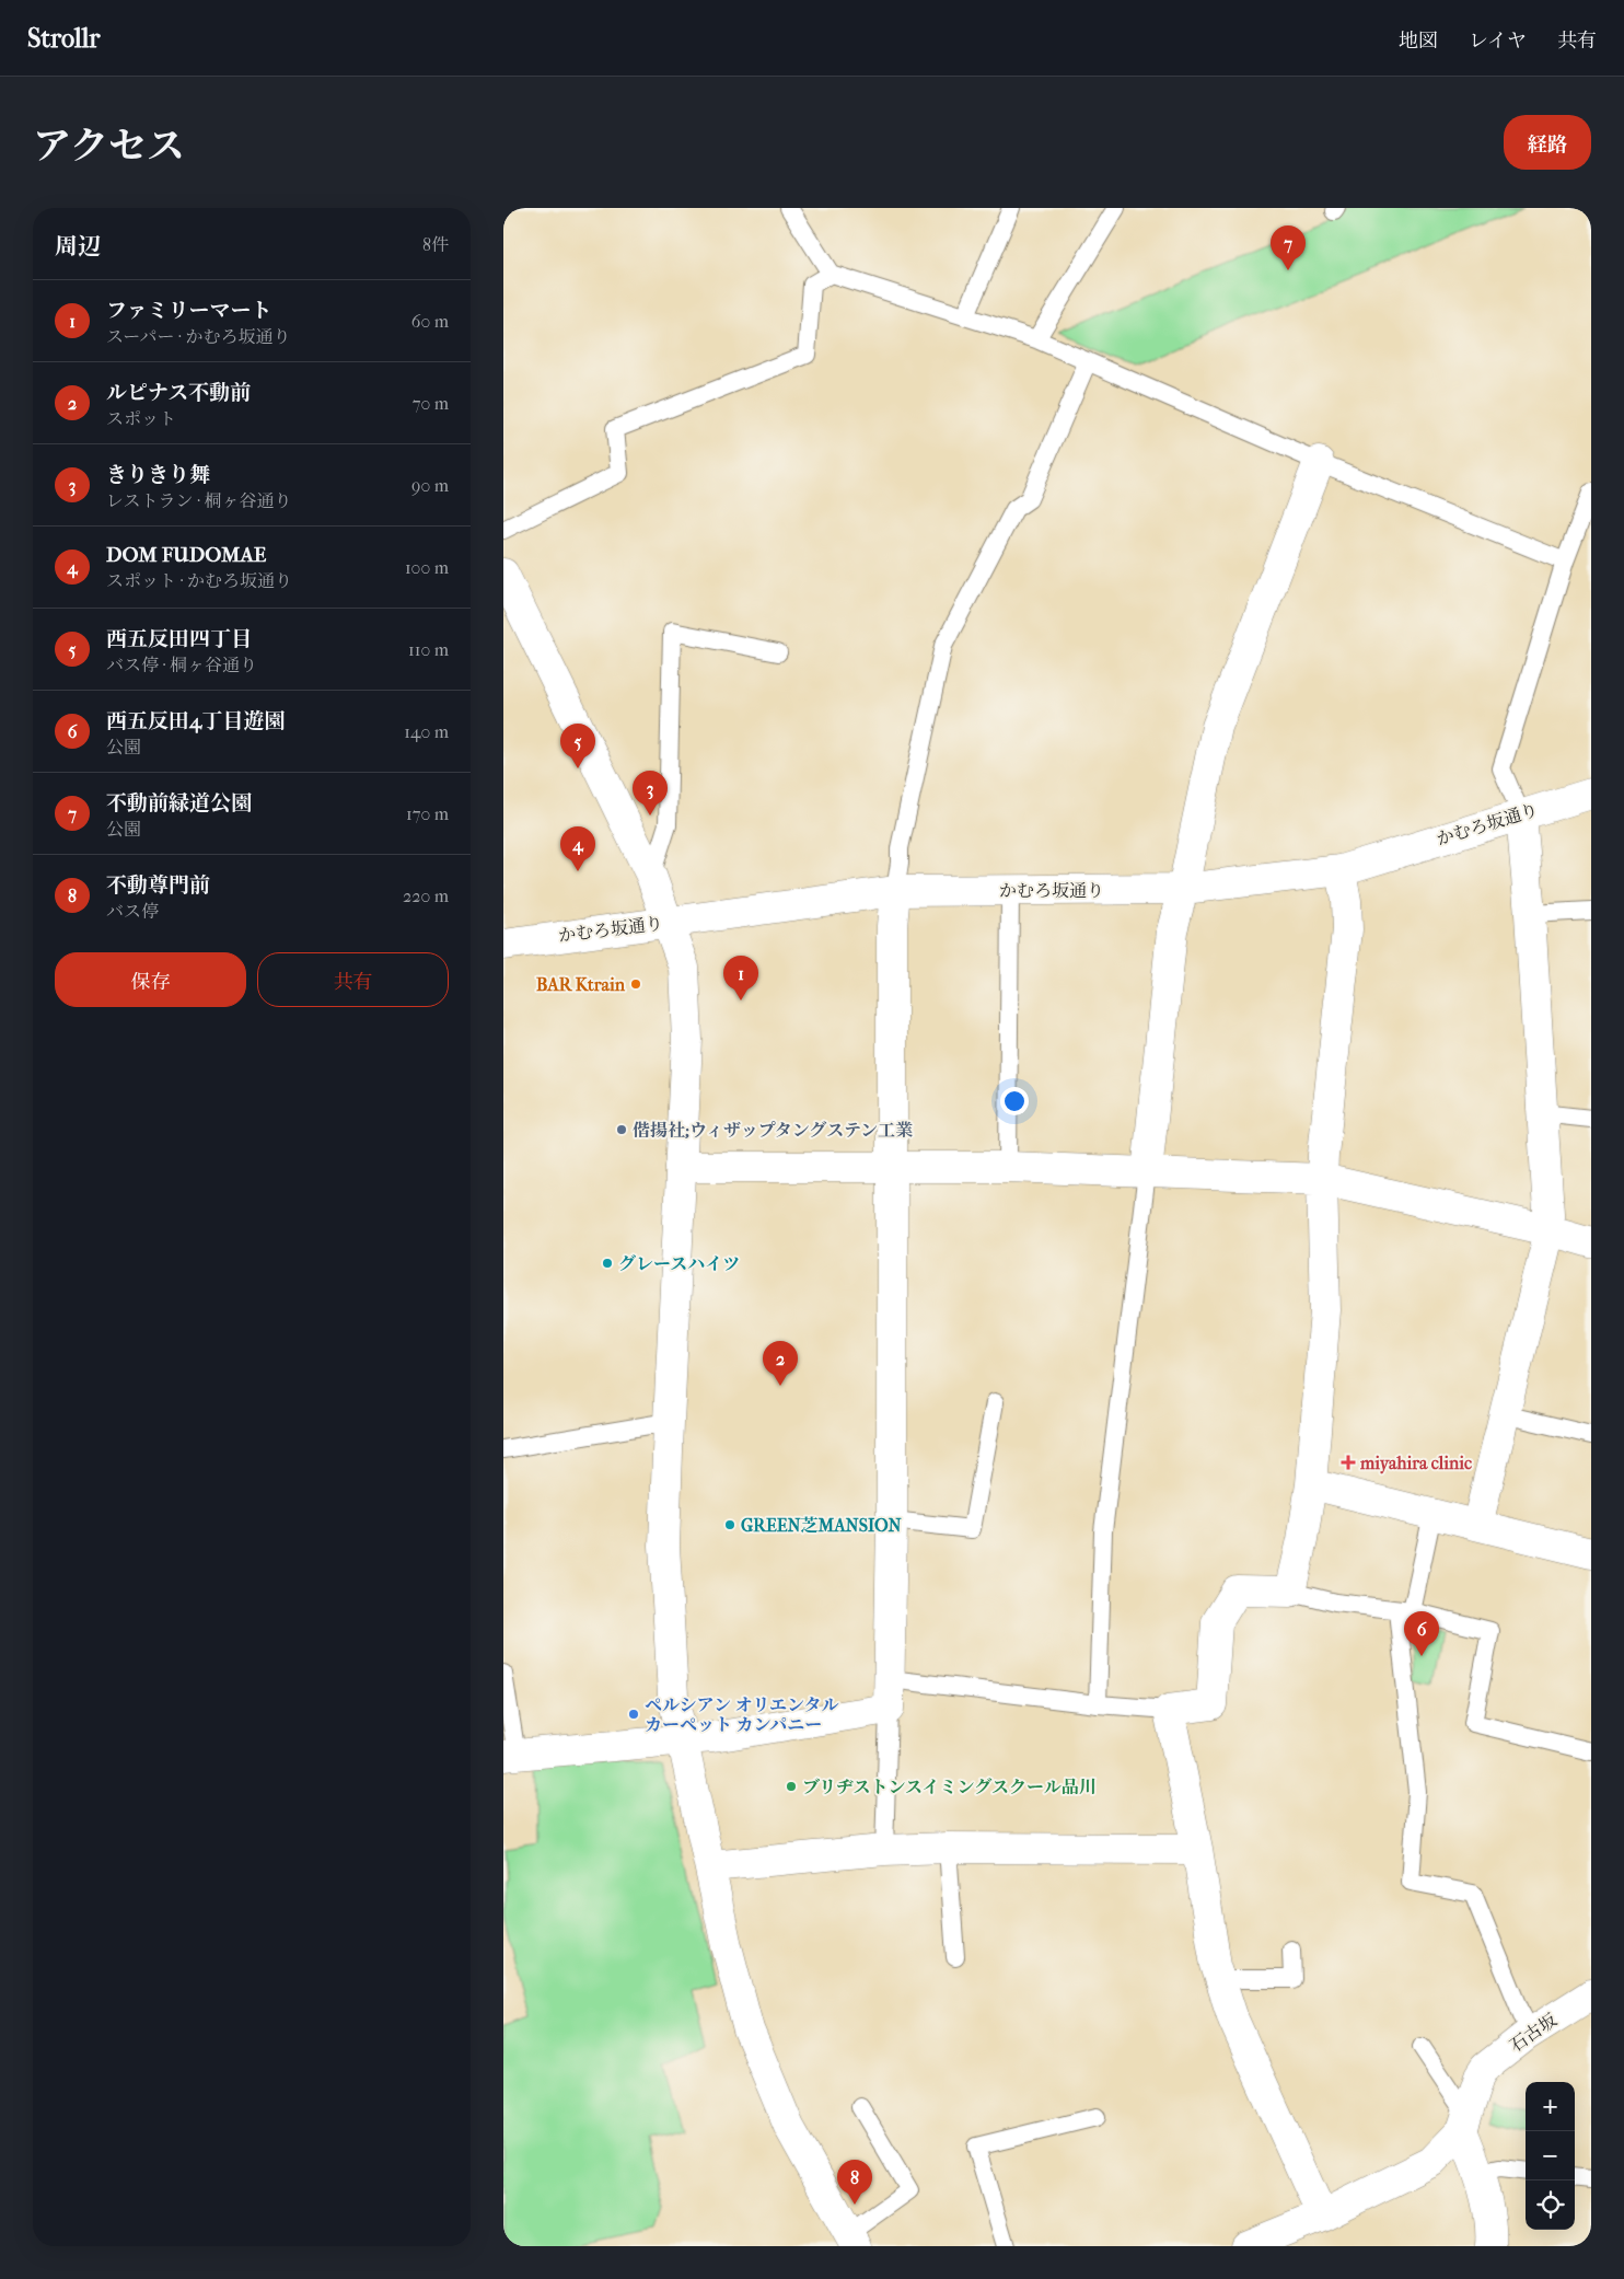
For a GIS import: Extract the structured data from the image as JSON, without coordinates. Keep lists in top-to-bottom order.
{
  "streets": {
    "street": ["かむろ坂通り", "石古坂"]
  },
  "places": {
    "other": [
      "BAR Ktrain",
      "偕揚社;ウィザップタングステン工業",
      "グレースハイツ",
      "GREEN芝MANSION",
      "ペルシアン オリエンタル カーペット カンパニー",
      "ブリヂストンスイミングスクール品川"
    ],
    "health": ["miyahira clinic"]
  },
  "page": {
    "header": "Strollr",
    "nav": ["地図", "レイヤ", "共有"],
    "title": "アクセス",
    "buttons": [
      "経路",
      ["保存", "共有"]
    ],
    "heading": ["周辺", "8件"],
    "pins": [
      "7",
      "5",
      "3",
      "4",
      "1",
      "2",
      "6",
      "8"
    ],
    "list": [
      {
        "mark": "1",
        "name": "ファミリーマート",
        "note": "スーパー · かむろ坂通り",
        "value": "60 m"
      },
      {
        "mark": "2",
        "name": "ルピナス不動前",
        "note": "スポット",
        "value": "70 m"
      },
      {
        "mark": "3",
        "name": "きりきり舞",
        "note": "レストラン · 桐ヶ谷通り",
        "value": "90 m"
      },
      {
        "mark": "4",
        "name": "DOM FUDOMAE",
        "note": "スポット · かむろ坂通り",
        "value": "100 m"
      },
      {
        "mark": "5",
        "name": "西五反田四丁目",
        "note": "バス停 · 桐ヶ谷通り",
        "value": "110 m"
      },
      {
        "mark": "6",
        "name": "西五反田4丁目遊園",
        "note": "公園",
        "value": "140 m"
      },
      {
        "mark": "7",
        "name": "不動前緑道公園",
        "note": "公園",
        "value": "170 m"
      },
      {
        "mark": "8",
        "name": "不動尊門前",
        "note": "バス停",
        "value": "220 m"
      }
    ],
    "map_buttons": ["+", "−"]
  }
}
